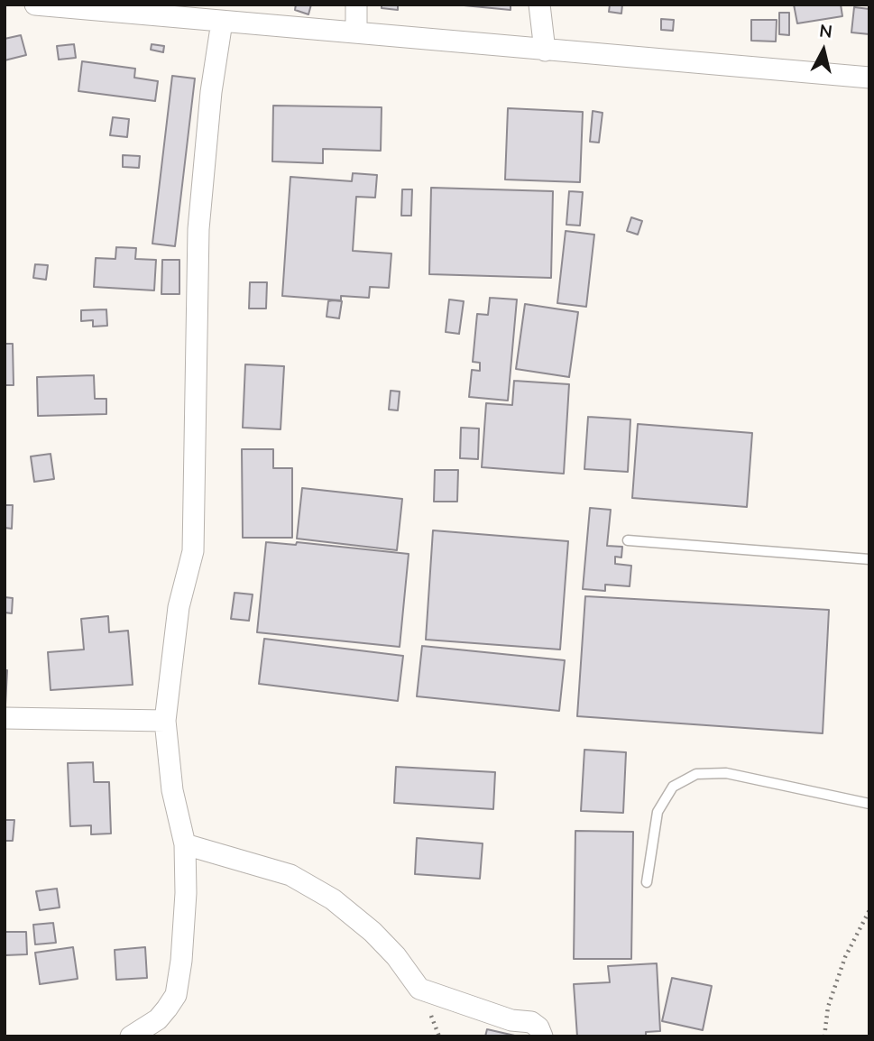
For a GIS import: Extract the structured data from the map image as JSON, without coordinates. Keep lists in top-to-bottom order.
{
  "north": "top"
}
